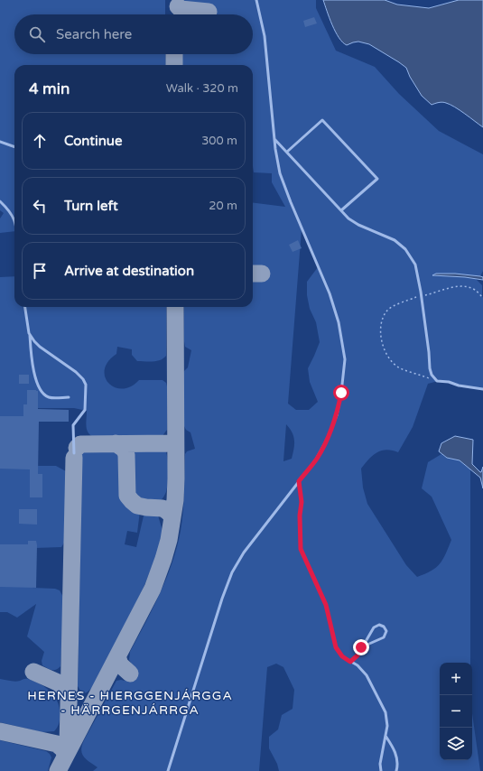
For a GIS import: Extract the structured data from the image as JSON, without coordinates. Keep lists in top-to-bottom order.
{
  "districts": ["HERNES - HIERGGENJÁRGGA - HÄRRGENJÁRRGA"],
  "page": {
    "search": "Search here",
    "heading": ["4 min", "Walk · 320 m"],
    "list": [
      ["Continue", "300 m"],
      ["Turn left", "20 m"],
      "Arrive at destination"
    ],
    "map_buttons": ["+", "−"]
  }
}
